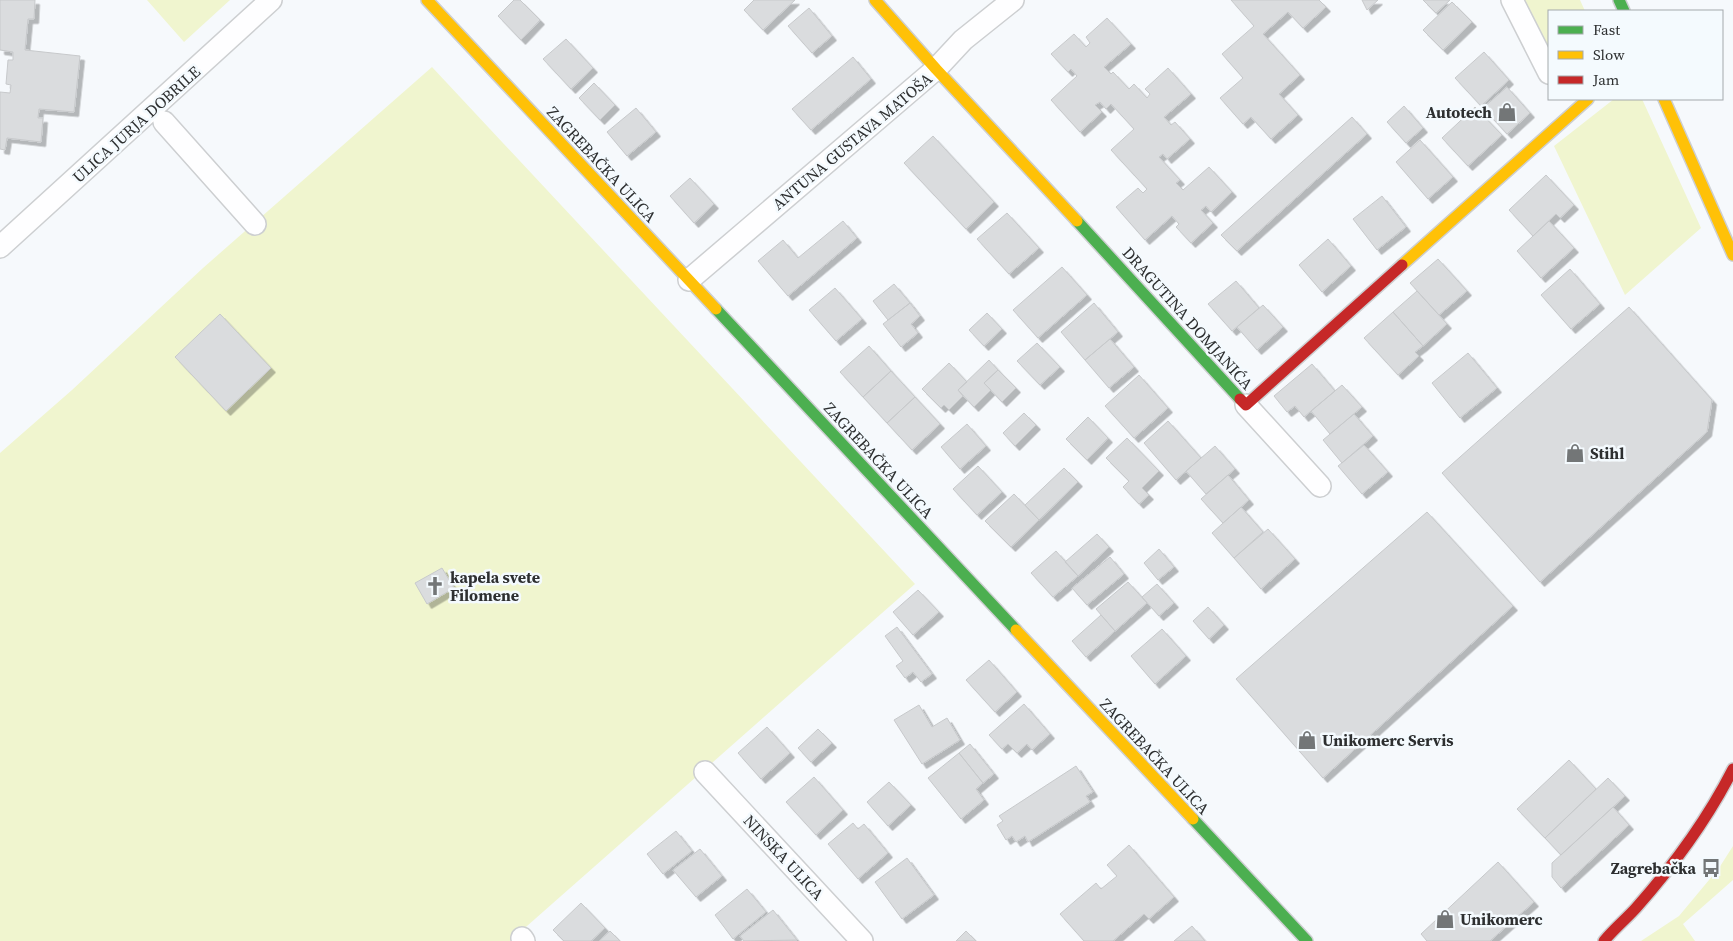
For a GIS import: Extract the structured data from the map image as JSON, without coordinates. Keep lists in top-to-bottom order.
{
  "streets": {
    "main road": ["ZAGREBAČKA ULICA", "DRAGUTINA DOMJANIĆA"],
    "street": ["ULICA JURJA DOBRILE", "ANTUNA GUSTAVA MATOŠA", "NINSKA ULICA"]
  },
  "crossings": [
    ["ANTUNA GUSTAVA MATOŠA", "ZAGREBAČKA ULICA"],
    ["ANTUNA GUSTAVA MATOŠA", "DRAGUTINA DOMJANIĆA"]
  ],
  "places": {
    "shop": [
      "Autotech",
      "Stihl",
      "Unikomerc Servis",
      "Unikomerc"
    ],
    "church": ["kapela svete Filomene"],
    "bus stop": ["Zagrebačka"]
  },
  "legend": ["Fast", "Slow", "Jam"]
}
